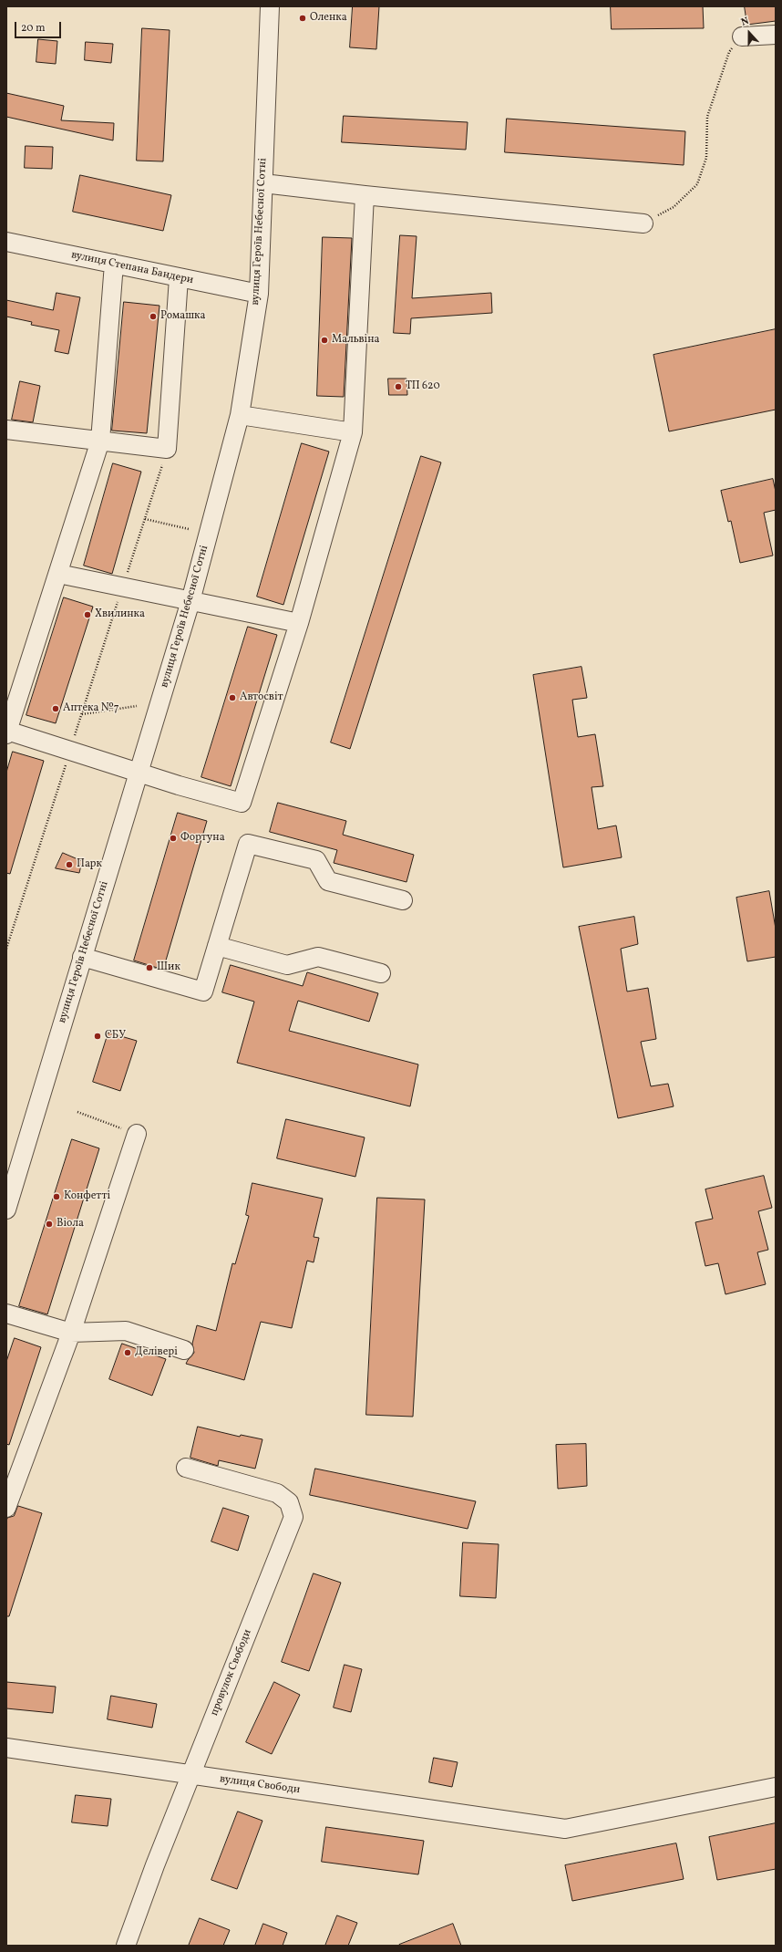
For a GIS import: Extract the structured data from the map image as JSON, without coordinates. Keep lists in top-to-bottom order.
{
  "streets": {
    "street": [
      "вулиця Героїв Небесної Сотні",
      "вулиця Степана Бандери",
      "провулок Свободи",
      "вулиця Свободи"
    ]
  },
  "crossings": [
    ["вулиця Героїв Небесної Сотні", "вулиця Степана Бандери"],
    ["провулок Свободи", "вулиця Свободи"]
  ],
  "places": [
    "Оленка",
    "Ромашка",
    "Мальвіна",
    "ТП 620",
    "Хвилинка",
    "Автосвіт",
    "Аптека №7",
    "Фортуна",
    "Парк",
    "Шик",
    "СБУ",
    "Конфетті",
    "Віола",
    "Делівері"
  ],
  "scale_bar": "20 m",
  "north": "top"
}
